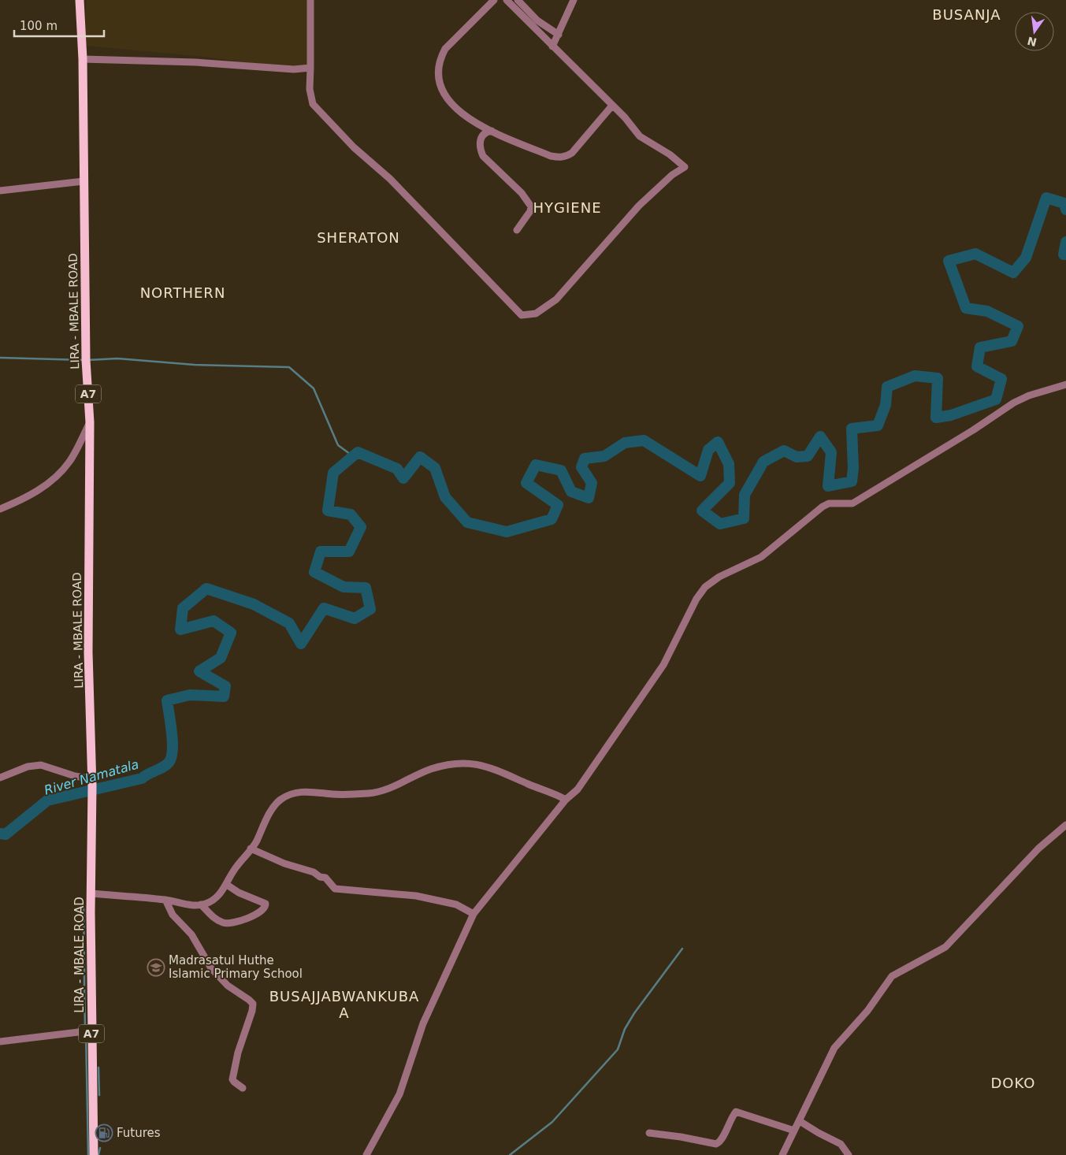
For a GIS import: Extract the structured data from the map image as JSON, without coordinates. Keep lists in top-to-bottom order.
{
  "streets": {
    "main road": ["LIRA - MBALE ROAD", "A7"]
  },
  "districts": [
    "BUSANJA",
    "HYGIENE",
    "SHERATON",
    "NORTHERN",
    "BUSAJJABWANKUBA A",
    "DOKO"
  ],
  "water": ["River Namatala"],
  "places": {
    "school or university": ["Madrasatul Huthe Islamic Primary School"],
    "fuel station": ["Futures"]
  },
  "scale_bar": "100 m",
  "north": "bottom"
}
